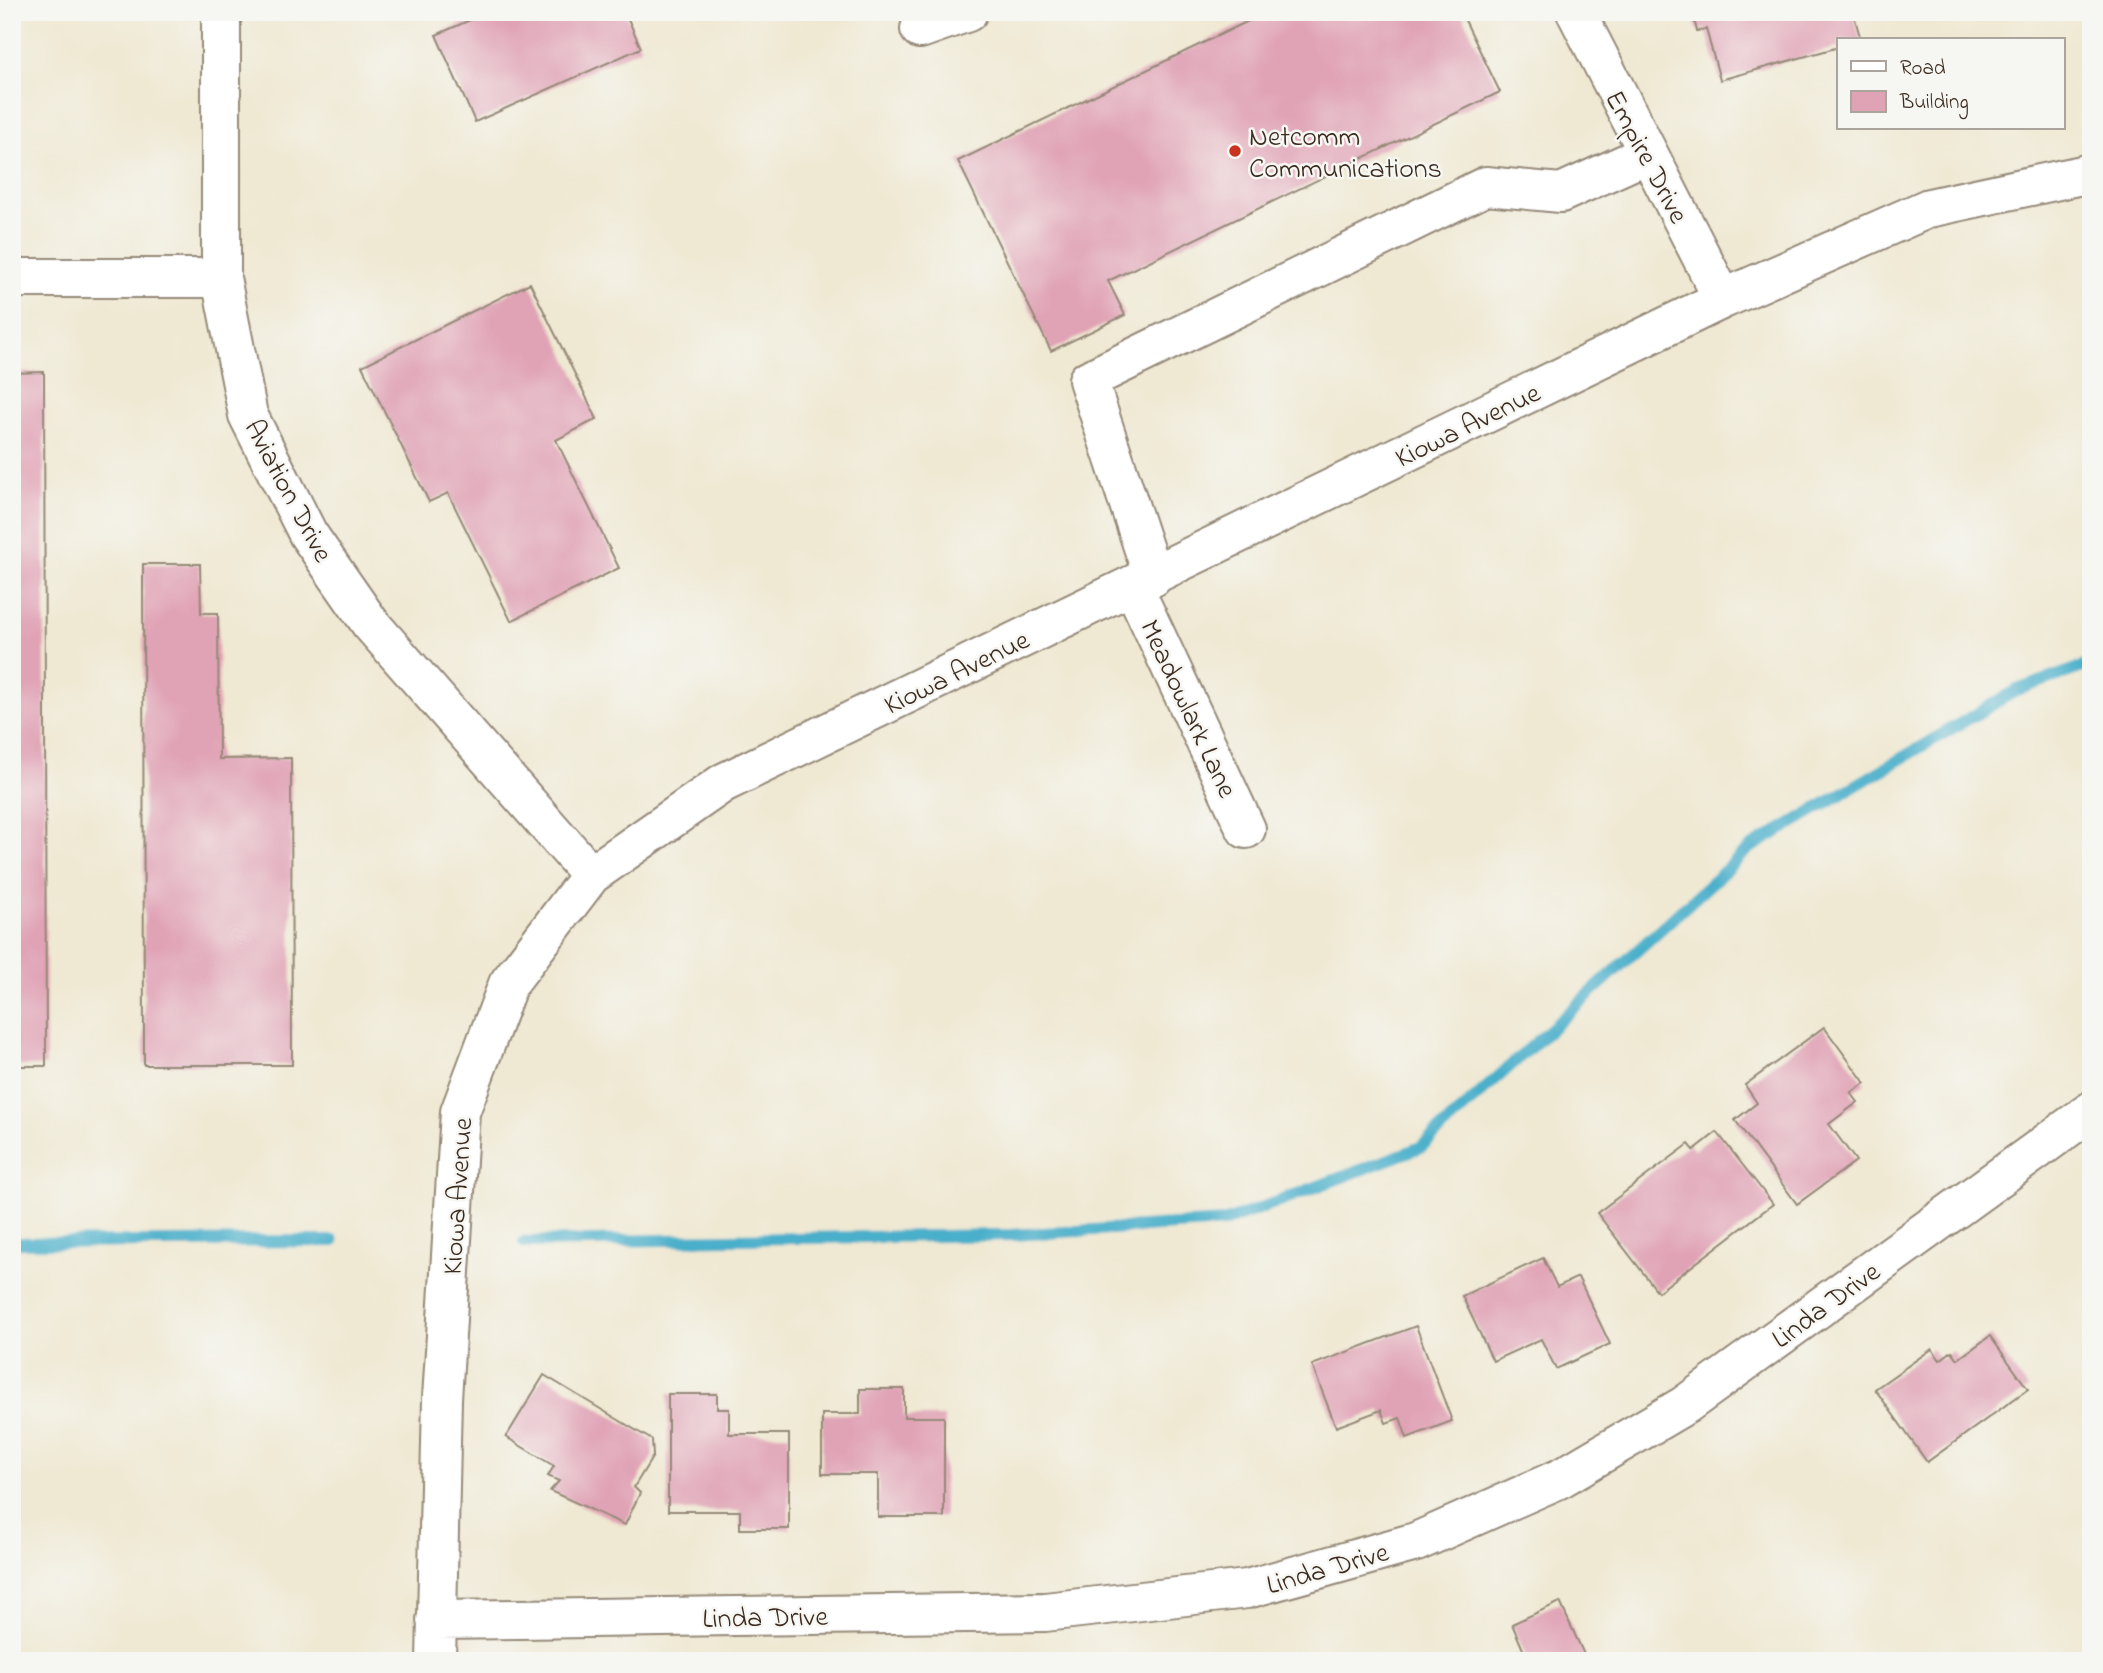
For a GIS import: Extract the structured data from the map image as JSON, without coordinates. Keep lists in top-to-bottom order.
{
  "streets": {
    "street": [
      "Empire Drive",
      "Kiowa Avenue",
      "Aviation Drive",
      "Meadowlark Lane",
      "Linda Drive"
    ]
  },
  "crossings": [
    ["Empire Drive", "Kiowa Avenue"],
    ["Empire Drive", "Meadowlark Lane"],
    ["Kiowa Avenue", "Aviation Drive"],
    ["Kiowa Avenue", "Meadowlark Lane"],
    ["Kiowa Avenue", "Linda Drive"]
  ],
  "places": ["Netcomm Communications"],
  "legend": ["Road", "Building"]
}
